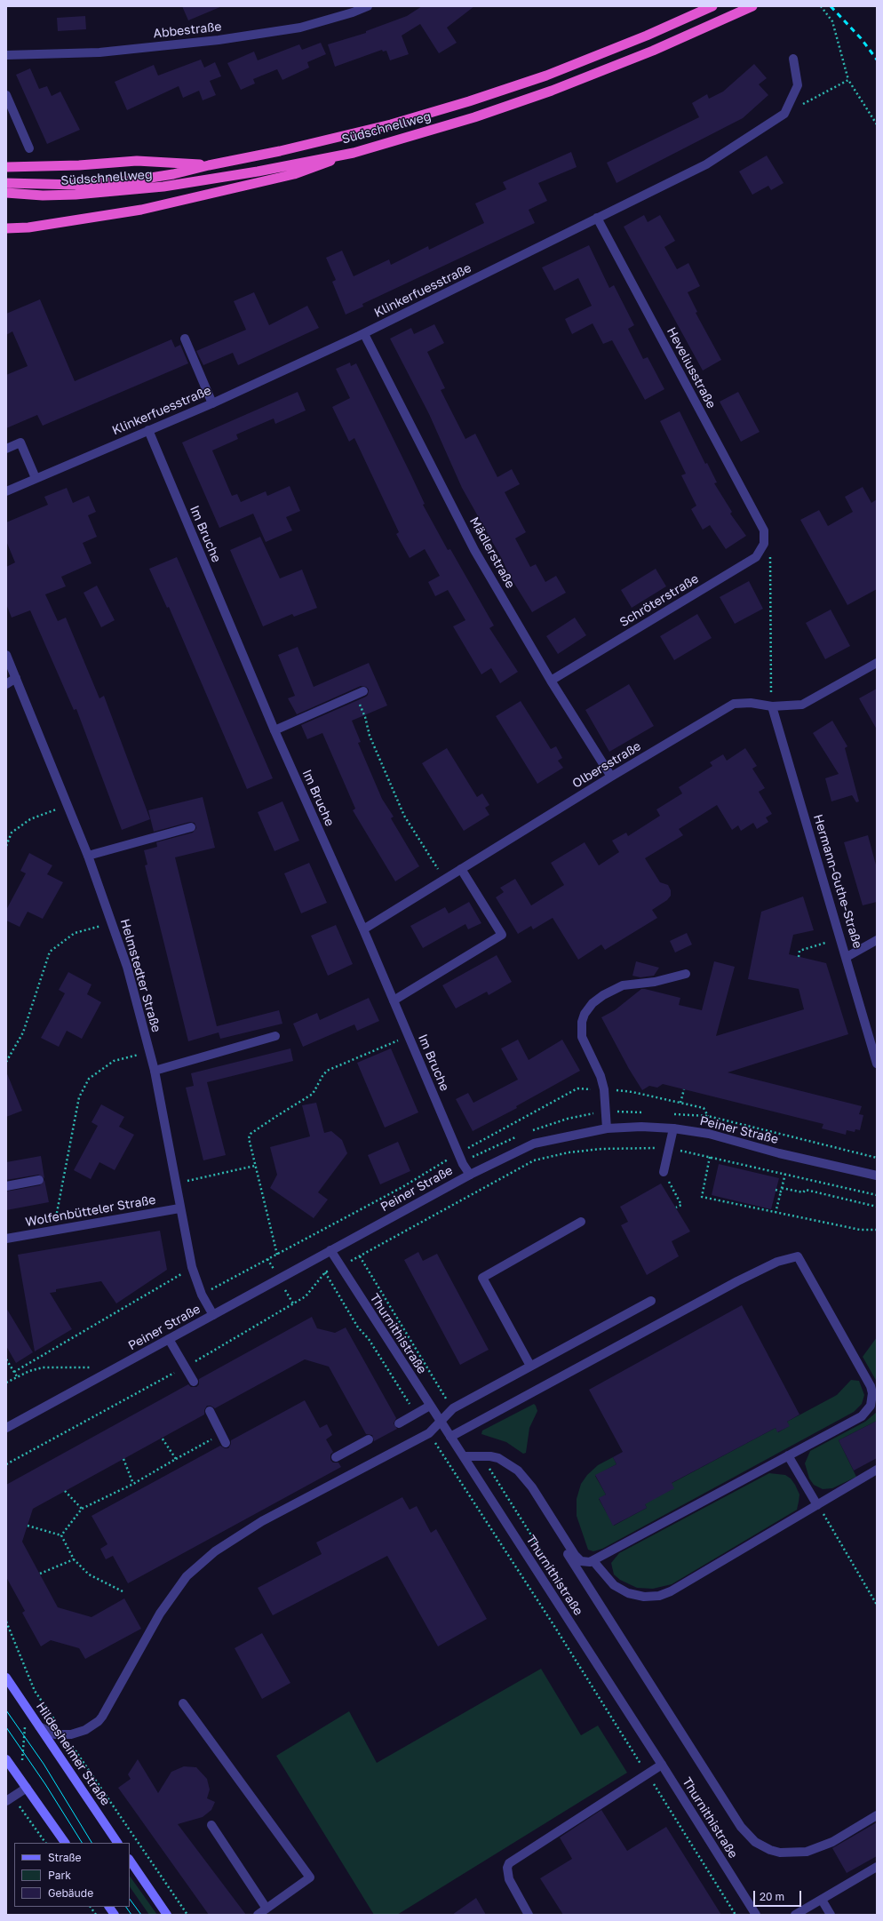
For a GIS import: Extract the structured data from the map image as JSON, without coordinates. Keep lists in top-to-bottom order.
{
  "streets": {
    "highway": ["Südschnellweg"],
    "main road": ["Hildesheimer Straße"],
    "street": [
      "Abbestraße",
      "Klinkerfuesstraße",
      "Heveliusstraße",
      "Im Bruche",
      "Mädlerstraße",
      "Schröterstraße",
      "Olbersstraße",
      "Hermann-Guthe-Straße",
      "Helmstedter Straße",
      "Peiner Straße",
      "Wolfenbütteler Straße",
      "Thurnithistraße"
    ]
  },
  "crossings": [
    ["Klinkerfuesstraße", "Heveliusstraße"],
    ["Klinkerfuesstraße", "Im Bruche"],
    ["Klinkerfuesstraße", "Mädlerstraße"],
    ["Heveliusstraße", "Schröterstraße"],
    ["Im Bruche", "Olbersstraße"],
    ["Im Bruche", "Peiner Straße"],
    ["Mädlerstraße", "Schröterstraße"],
    ["Mädlerstraße", "Olbersstraße"],
    ["Olbersstraße", "Hermann-Guthe-Straße"],
    ["Helmstedter Straße", "Peiner Straße"],
    ["Helmstedter Straße", "Wolfenbütteler Straße"],
    ["Peiner Straße", "Thurnithistraße"]
  ],
  "legend": ["Straße", "Park", "Gebäude"],
  "scale_bar": "20 m"
}
